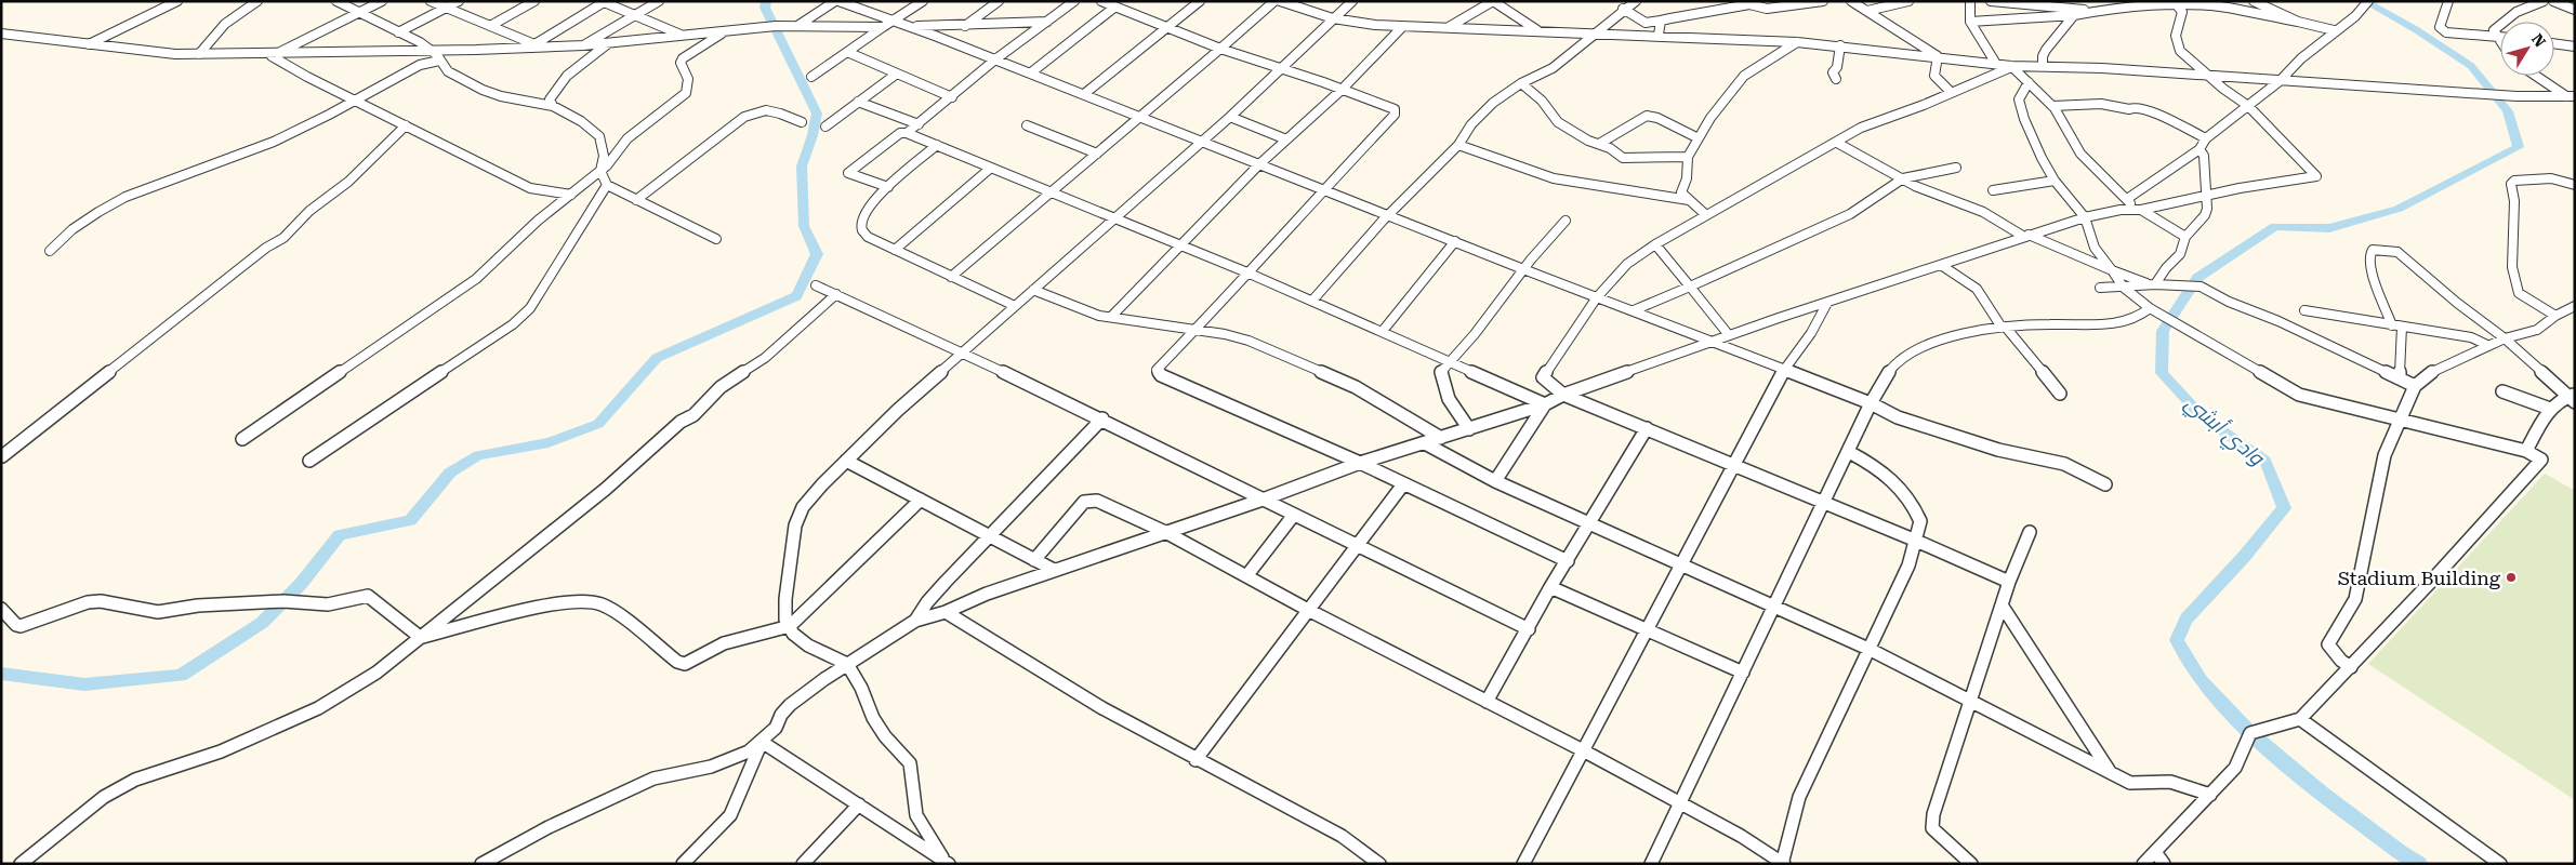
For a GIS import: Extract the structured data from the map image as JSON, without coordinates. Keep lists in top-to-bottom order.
{
  "water": ["وادي أبشي"],
  "places": ["Stadium Building"],
  "north": "top right"
}
